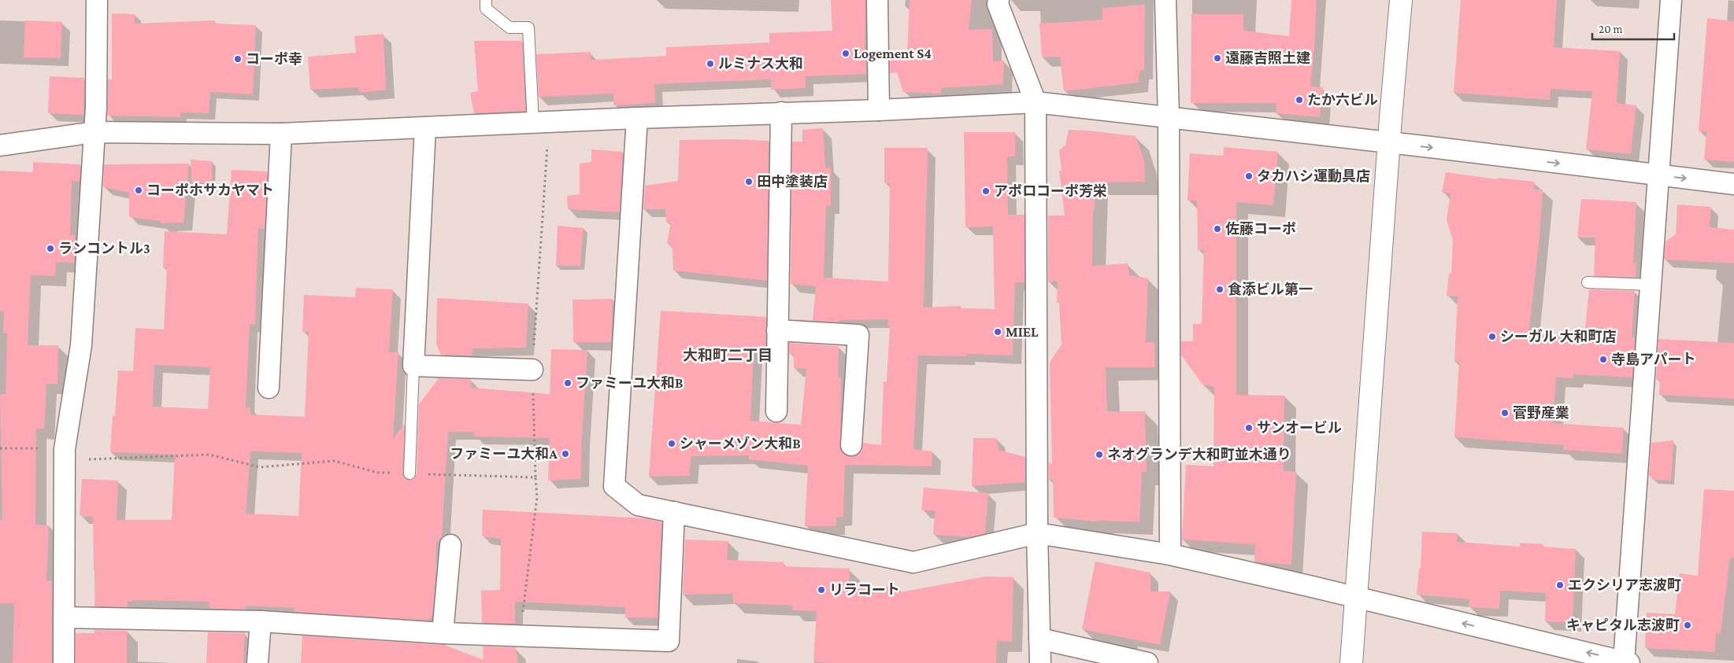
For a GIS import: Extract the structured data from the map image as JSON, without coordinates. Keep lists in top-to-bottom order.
{
  "districts": ["大和町二丁目"],
  "places": [
    "Logement S4",
    "遠藤吉照土建",
    "コーポ幸",
    "ルミナス大和",
    "たか六ビル",
    "タカハシ運動具店",
    "田中塗装店",
    "コーポホサカヤマト",
    "アポロコーポ芳栄",
    "佐藤コーポ",
    "ランコントル3",
    "食添ビル第一",
    "MIEL",
    "シーガル 大和町店",
    "寺島アパート",
    "ファミーユ大和B",
    "菅野産業",
    "サンオービル",
    "シャーメゾン大和B",
    "ファミーユ大和A",
    "ネオグランデ大和町並木通り",
    "エクシリア志波町",
    "リラコート",
    "キャピタル志波町"
  ],
  "scale_bar": "20 m"
}
